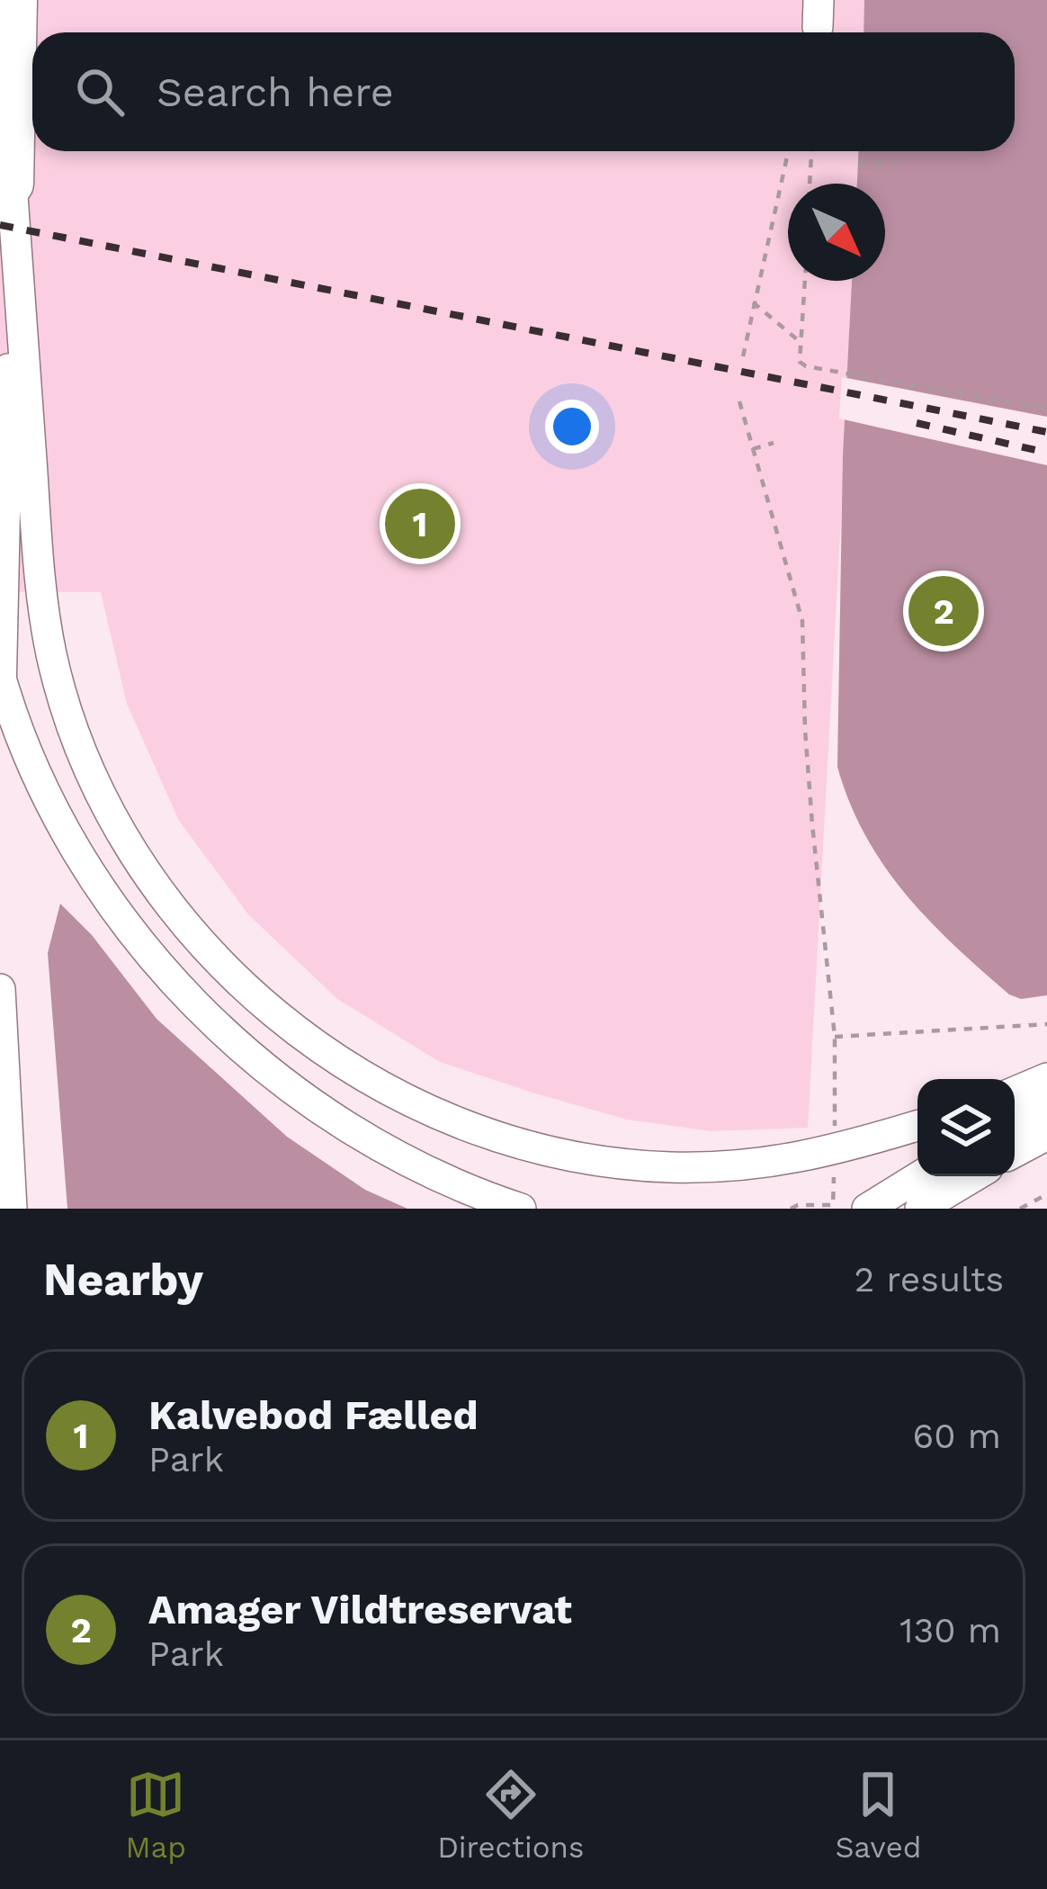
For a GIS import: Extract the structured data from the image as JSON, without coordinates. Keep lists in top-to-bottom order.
{
  "north": "bottom right",
  "page": {
    "search": "Search here",
    "pins": ["1", "2"],
    "heading": ["Nearby", "2 results"],
    "list": [
      {
        "mark": "1",
        "name": "Kalvebod Fælled",
        "note": "Park",
        "value": "60 m"
      },
      {
        "mark": "2",
        "name": "Amager Vildtreservat",
        "note": "Park",
        "value": "130 m"
      }
    ],
    "nav": ["Map", "Directions", "Saved"]
  }
}
